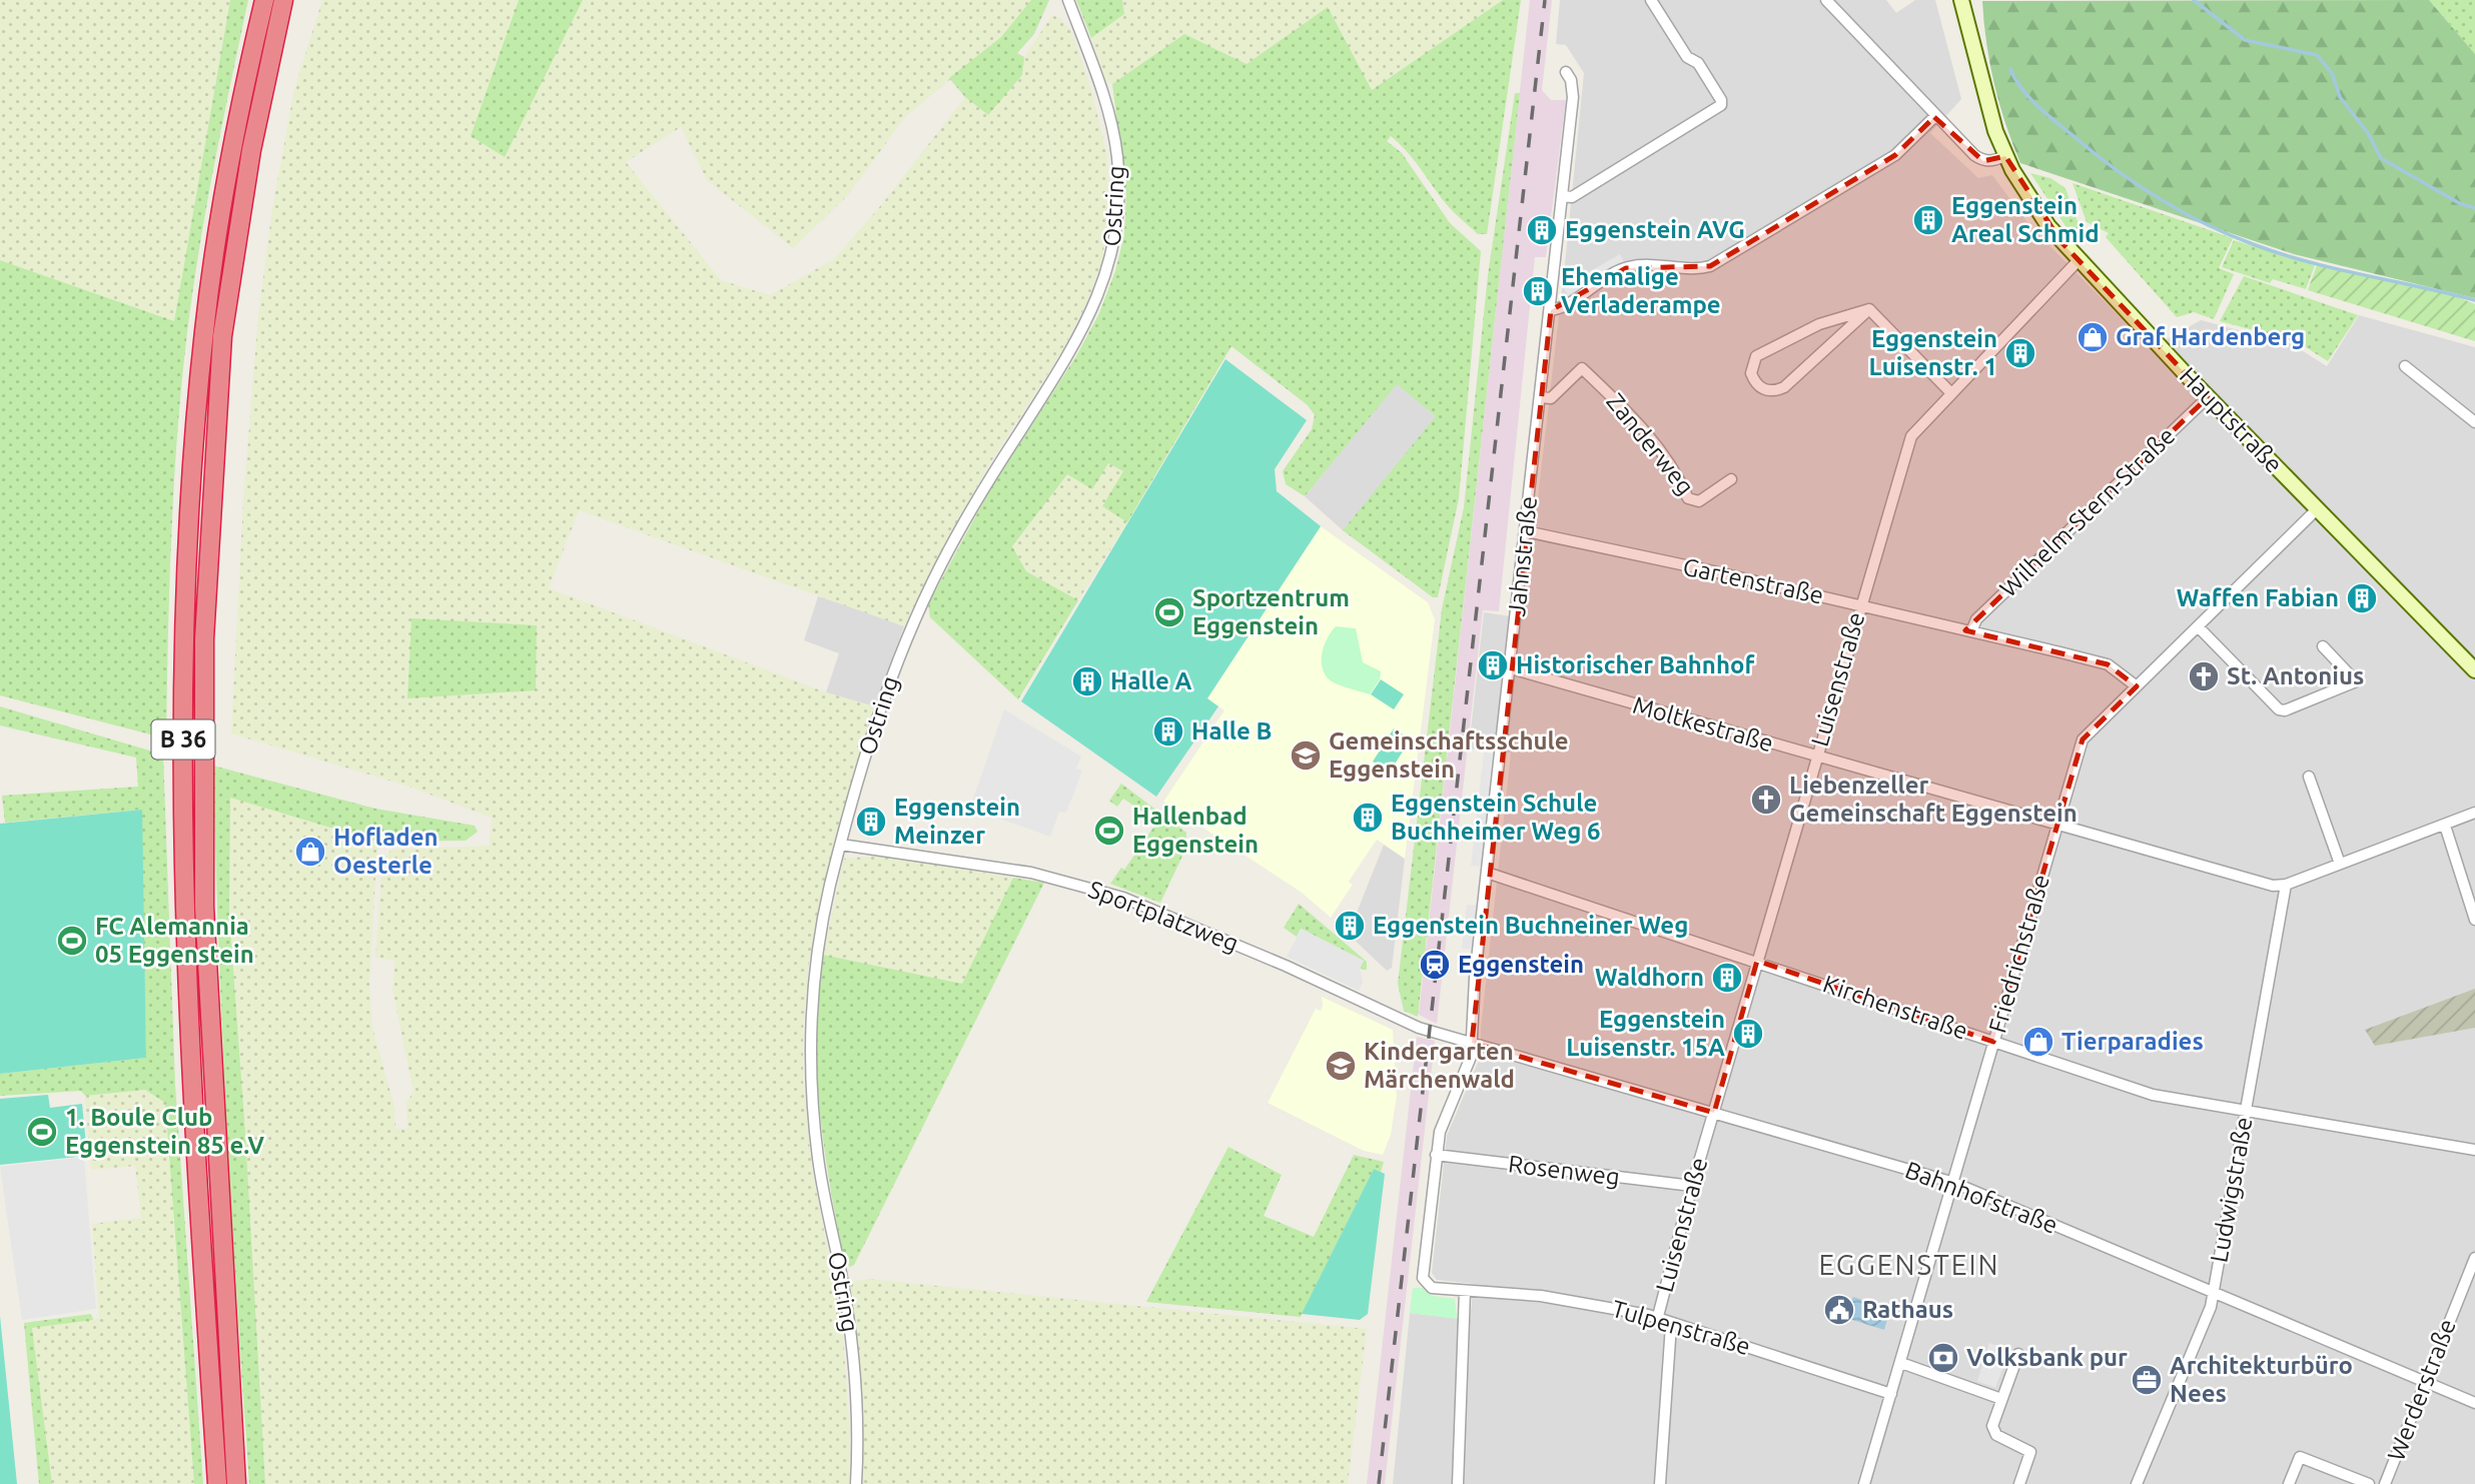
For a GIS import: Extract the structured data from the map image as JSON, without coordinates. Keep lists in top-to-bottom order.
{
  "streets": {
    "highway": ["B 36"],
    "street": [
      "Ostring",
      "Hauptstraße",
      "Zanderweg",
      "Wilhelm-Stern-Straße",
      "Jahnstraße",
      "Gartenstraße",
      "Luisenstraße",
      "Moltkestraße",
      "Sportplatzweg",
      "Friedrichstraße",
      "Kirchenstraße",
      "Rosenweg",
      "Ludwigstraße",
      "Bahnhofstraße",
      "Tulpenstraße",
      "Werderstraße"
    ]
  },
  "crossings": [
    ["Ostring", "Sportplatzweg"],
    ["Hauptstraße", "Wilhelm-Stern-Straße"],
    ["Hauptstraße", "Luisenstraße"],
    ["Hauptstraße", "Friedrichstraße"],
    ["Zanderweg", "Jahnstraße"],
    ["Wilhelm-Stern-Straße", "Gartenstraße"],
    ["Jahnstraße", "Gartenstraße"],
    ["Jahnstraße", "Moltkestraße"],
    ["Jahnstraße", "Sportplatzweg"],
    ["Jahnstraße", "Kirchenstraße"],
    ["Jahnstraße", "Rosenweg"],
    ["Jahnstraße", "Bahnhofstraße"],
    ["Jahnstraße", "Tulpenstraße"],
    ["Gartenstraße", "Luisenstraße"],
    ["Gartenstraße", "Friedrichstraße"],
    ["Luisenstraße", "Moltkestraße"],
    ["Luisenstraße", "Kirchenstraße"],
    ["Luisenstraße", "Rosenweg"],
    ["Luisenstraße", "Bahnhofstraße"],
    ["Luisenstraße", "Tulpenstraße"],
    ["Moltkestraße", "Friedrichstraße"],
    ["Moltkestraße", "Ludwigstraße"],
    ["Sportplatzweg", "Bahnhofstraße"],
    ["Friedrichstraße", "Kirchenstraße"],
    ["Friedrichstraße", "Bahnhofstraße"],
    ["Friedrichstraße", "Tulpenstraße"],
    ["Kirchenstraße", "Ludwigstraße"],
    ["Rosenweg", "Tulpenstraße"],
    ["Ludwigstraße", "Bahnhofstraße"],
    ["Bahnhofstraße", "Werderstraße"]
  ],
  "districts": ["EGGENSTEIN"],
  "places": {
    "building": [
      "Eggenstein Areal Schmid",
      "Eggenstein AVG",
      "Ehemalige Verladerampe",
      "Eggenstein Luisenstr. 1",
      "Waffen Fabian",
      "Historischer Bahnhof",
      "Halle A",
      "Halle B",
      "Eggenstein Schule Buchheimer Weg 6",
      "Eggenstein Meinzer",
      "Eggenstein Buchneiner Weg",
      "Waldhorn",
      "Eggenstein Luisenstr. 15A"
    ],
    "shop": ["Graf Hardenberg", "Hofladen Oesterle", "Tierparadies"],
    "sports": [
      "Sportzentrum Eggenstein",
      "Hallenbad Eggenstein",
      "FC Alemannia 05 Eggenstein",
      "1. Boule Club Eggenstein 85 e.V"
    ],
    "church": ["St. Antonius", "Liebenzeller Gemeinschaft Eggenstein"],
    "school or university": ["Gemeinschaftsschule Eggenstein", "Kindergarten Märchenwald"],
    "station": ["Eggenstein"],
    "public building": ["Rathaus"],
    "bank": ["Volksbank pur"],
    "office": ["Architekturbüro Nees"]
  }
}
